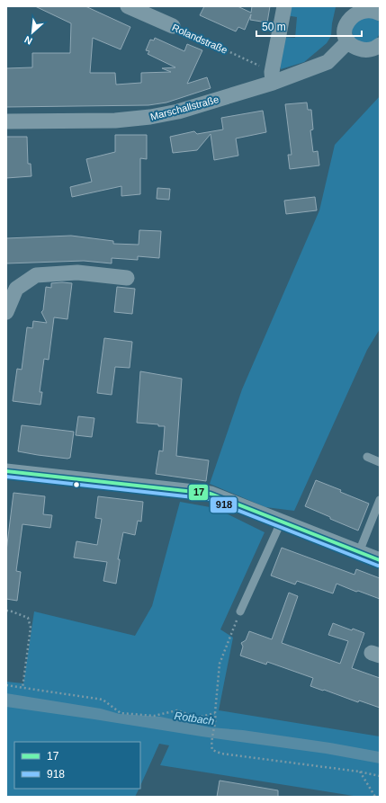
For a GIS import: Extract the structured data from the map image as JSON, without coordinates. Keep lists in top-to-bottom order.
{
  "streets": {
    "street": ["Rolandstraße", "Marschallstraße"]
  },
  "crossings": [
    ["Rolandstraße", "Marschallstraße"]
  ],
  "water": ["Rotbach"],
  "lines": ["transit line 17", "transit line 918"],
  "legend": ["17", "918"],
  "scale_bar": "50 m",
  "north": "bottom left"
}
